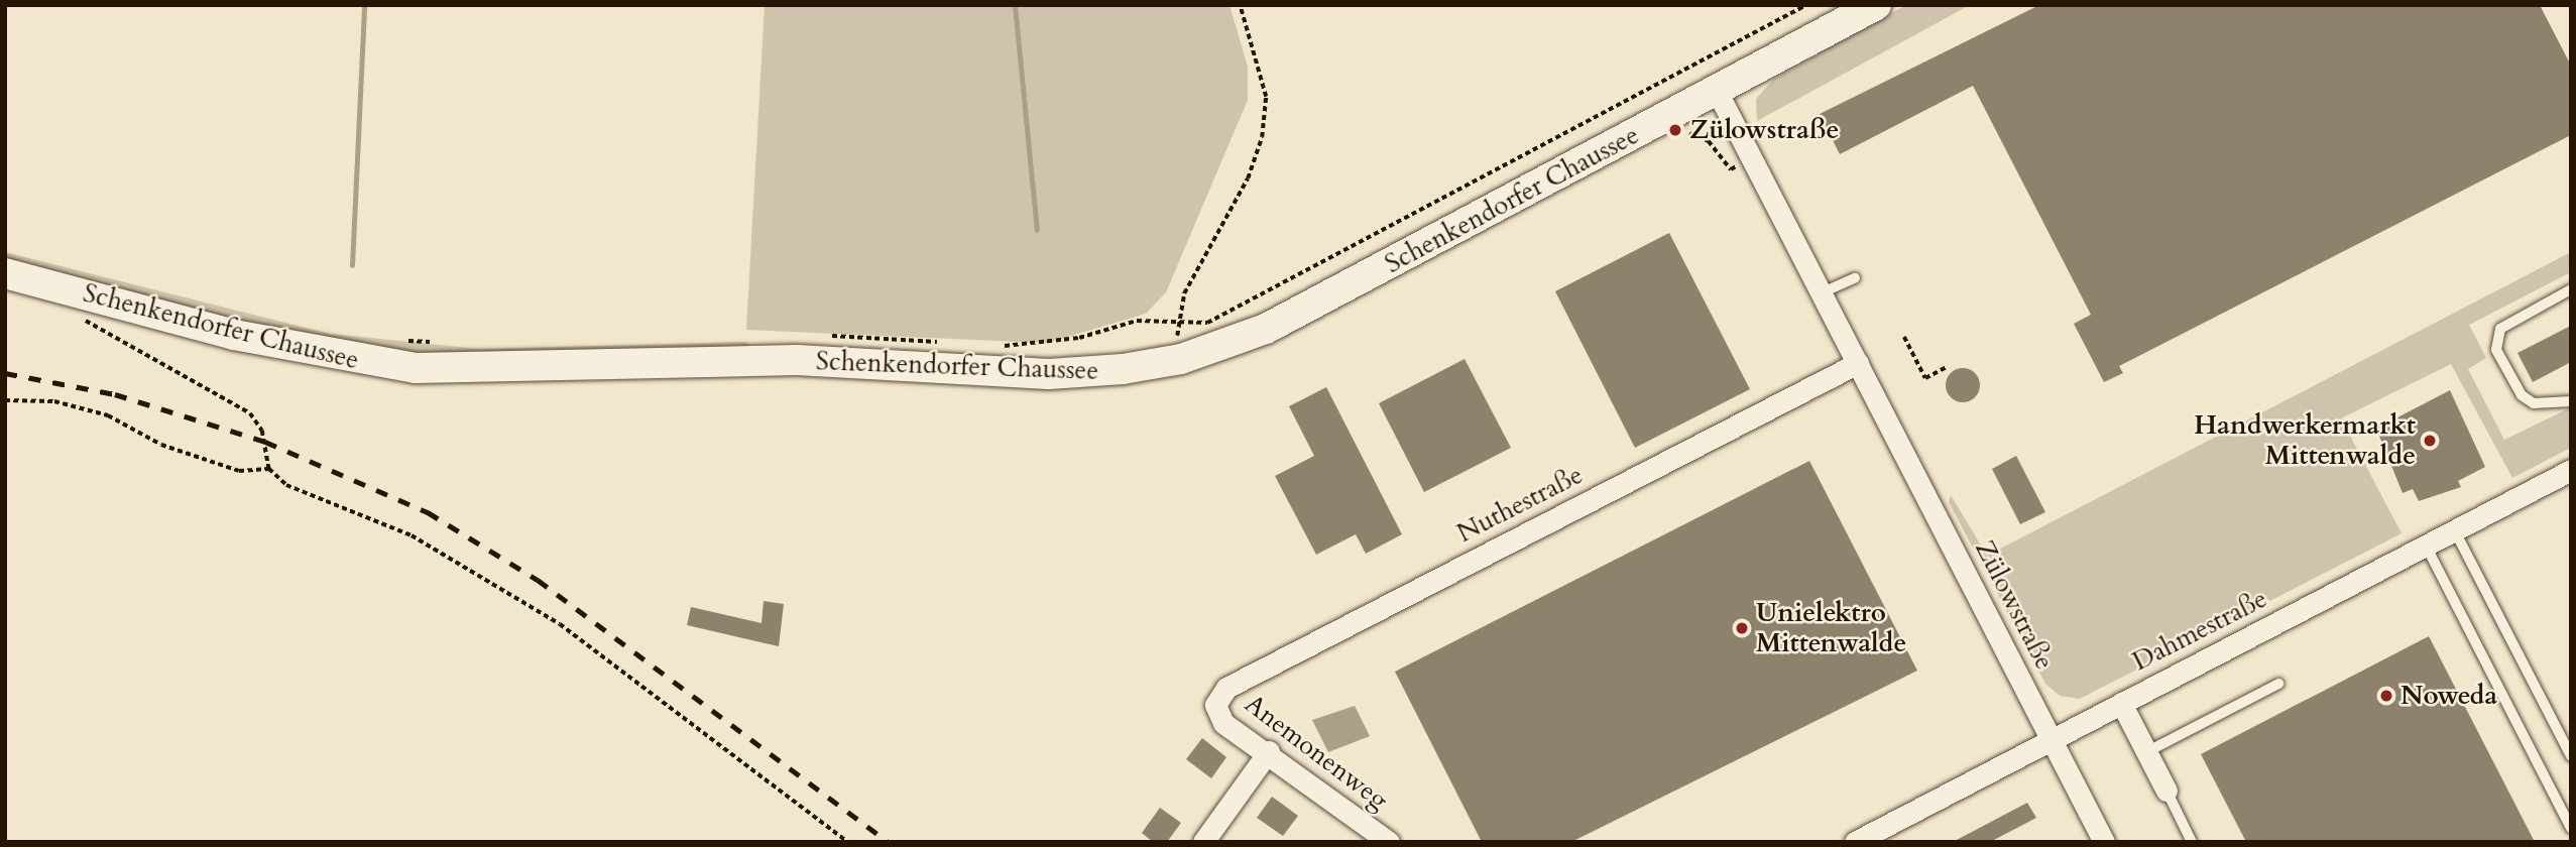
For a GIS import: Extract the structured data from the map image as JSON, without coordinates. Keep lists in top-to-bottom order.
{
  "streets": {
    "main road": ["Schenkendorfer Chaussee"],
    "street": [
      "Nuthestraße",
      "Zülowstraße",
      "Dahmestraße",
      "Anemonenweg"
    ]
  },
  "crossings": [
    ["Schenkendorfer Chaussee", "Zülowstraße"],
    ["Nuthestraße", "Zülowstraße"],
    ["Nuthestraße", "Anemonenweg"],
    ["Zülowstraße", "Dahmestraße"]
  ],
  "places": [
    "Zülowstraße",
    "Handwerkermarkt Mittenwalde",
    "Unielektro Mittenwalde",
    "Noweda"
  ]
}
